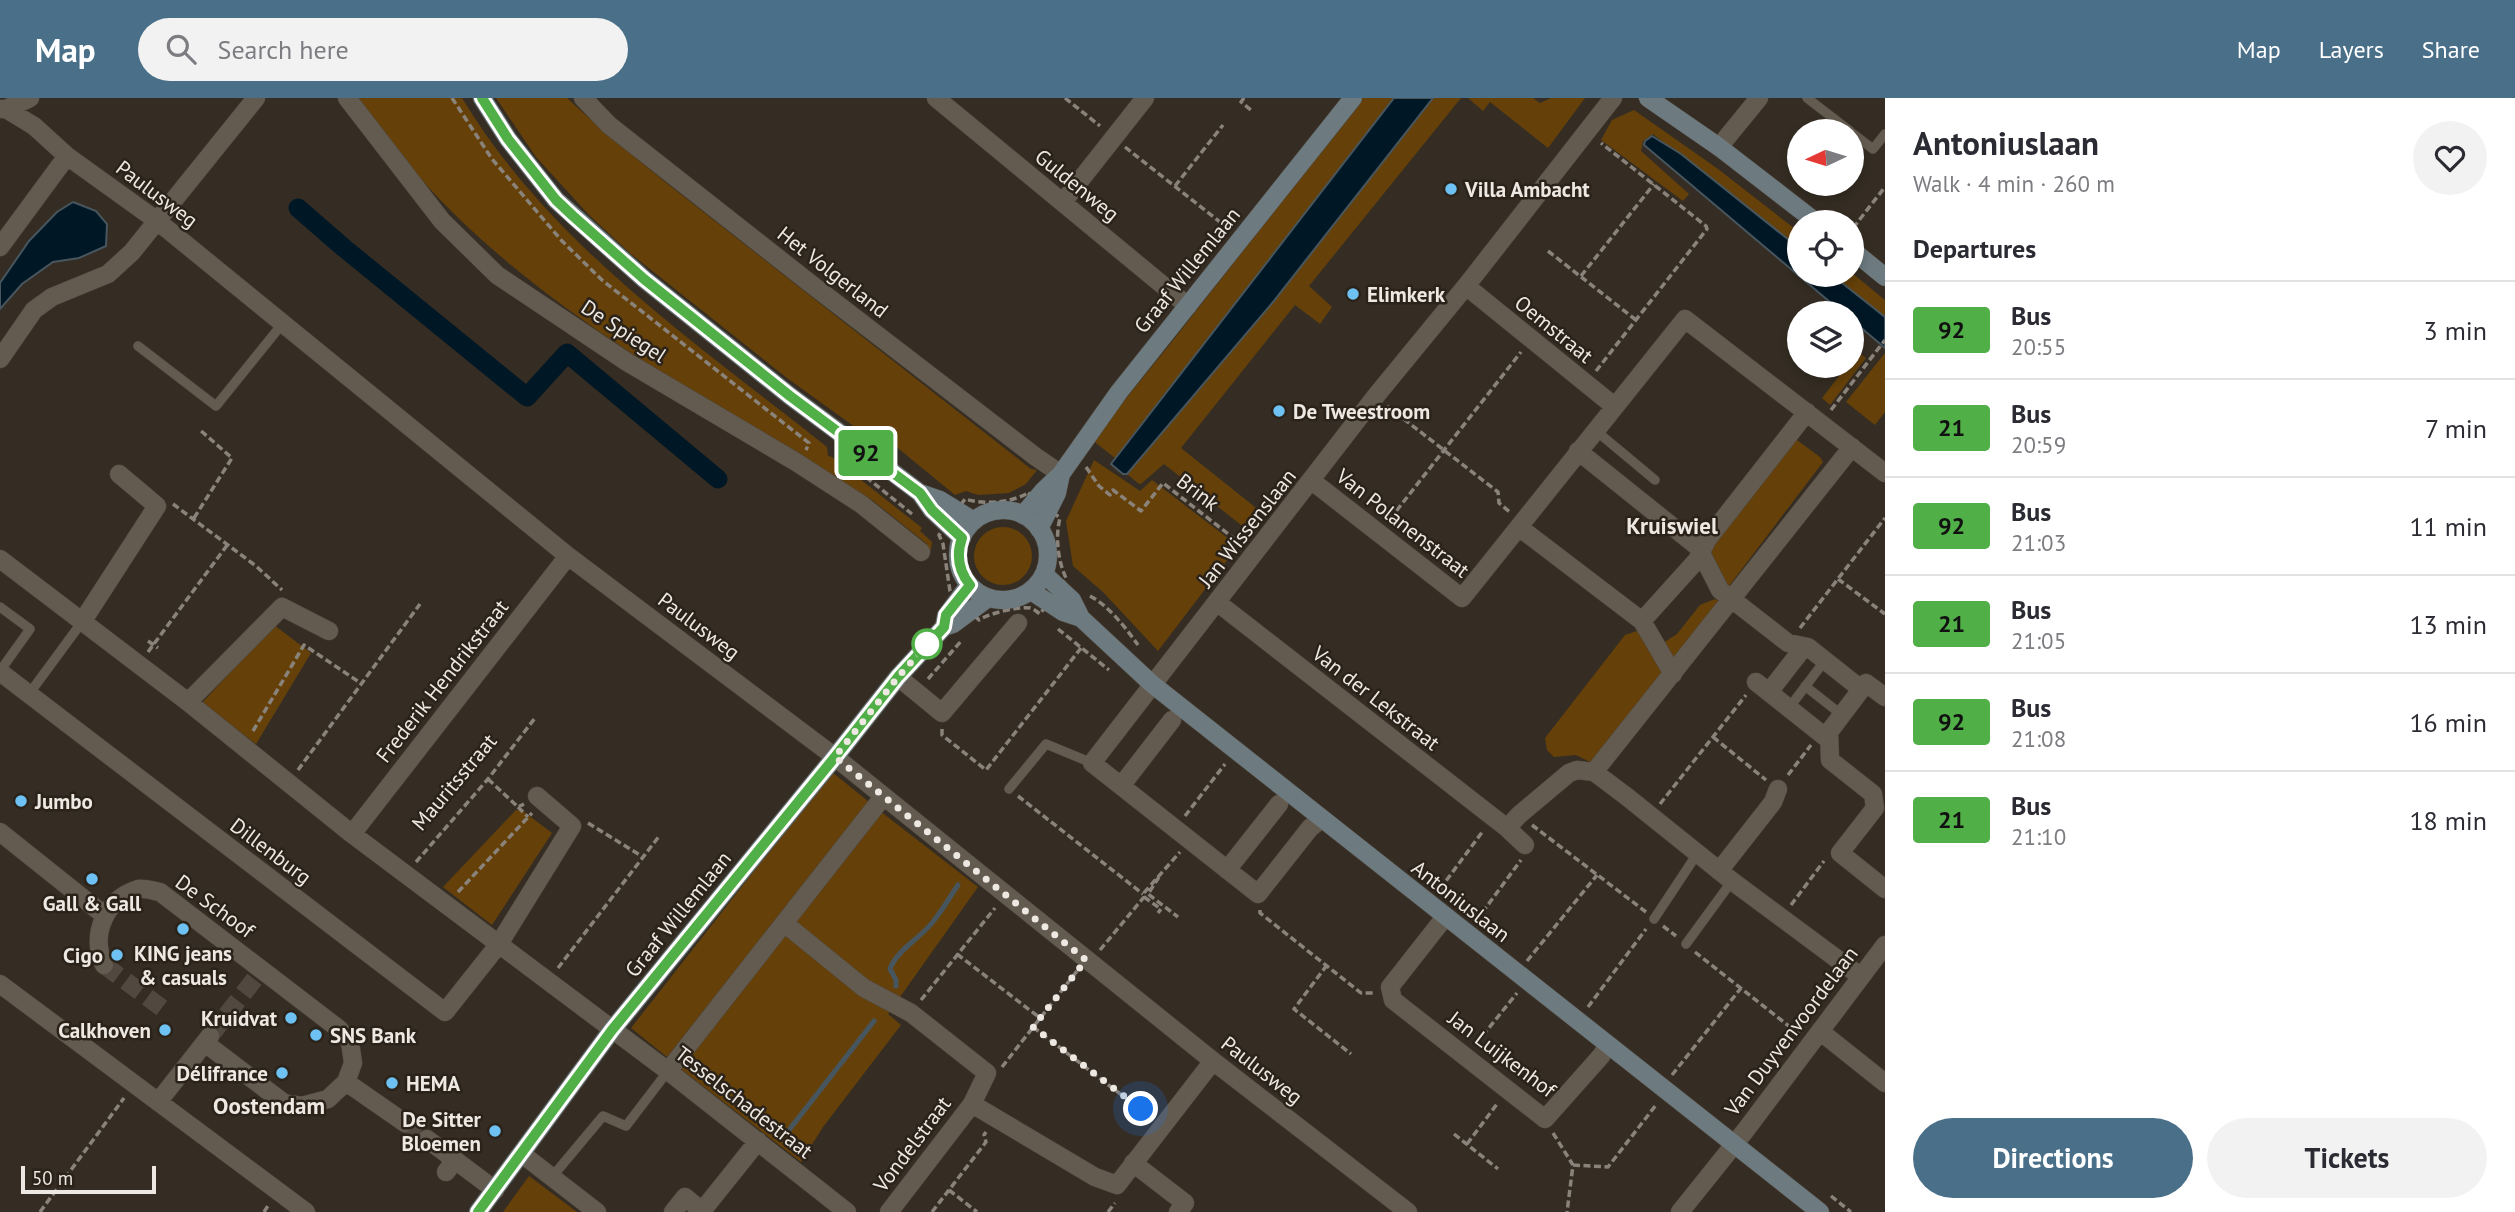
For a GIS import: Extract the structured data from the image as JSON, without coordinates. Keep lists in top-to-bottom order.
{
  "streets": {
    "main road": ["Graaf Willemlaan", "Antoniuslaan"],
    "street": [
      "Guldenweg",
      "Paulusweg",
      "Het Volgerland",
      "Oemstraat",
      "De Spiegel",
      "Van Polanenstraat",
      "Jan Wissenslaan",
      "Frederik Hendrikstraat",
      "Van der Lekstraat",
      "Dillenburg",
      "De Schoof",
      "Van Duyvenvoordelaan",
      "Jan Luijkenhof",
      "Tesselschadestraat",
      "Vondelstraat"
    ],
    "path": ["Brink", "Mauritsstraat"]
  },
  "crossings": [
    ["Guldenweg", "Graaf Willemlaan"],
    ["Paulusweg", "Graaf Willemlaan"],
    ["Paulusweg", "Frederik Hendrikstraat"],
    ["Paulusweg", "Vondelstraat"],
    ["Graaf Willemlaan", "Het Volgerland"],
    ["Graaf Willemlaan", "Brink"],
    ["Graaf Willemlaan", "Antoniuslaan"],
    ["Graaf Willemlaan", "Tesselschadestraat"],
    ["Oemstraat", "Van Polanenstraat"],
    ["Oemstraat", "Jan Wissenslaan"],
    ["Brink", "Jan Wissenslaan"],
    ["Van Polanenstraat", "Jan Wissenslaan"],
    ["Jan Wissenslaan", "Van der Lekstraat"],
    ["Jan Wissenslaan", "Antoniuslaan"],
    ["Antoniuslaan", "Van Duyvenvoordelaan"],
    ["Antoniuslaan", "Jan Luijkenhof"]
  ],
  "districts": ["Kruiswiel", "Oostendam"],
  "places": [
    "Villa Ambacht",
    "Elimkerk",
    "De Tweestroom",
    "Jumbo",
    "Gall & Gall",
    "KING jeans & casuals",
    "Cigo",
    "Kruidvat",
    "Calkhoven",
    "SNS Bank",
    "Délifrance",
    "HEMA",
    "De Sitter Bloemen"
  ],
  "lines": ["bus line 92"],
  "scale_bar": "50 m",
  "north": "left",
  "page": {
    "header": "Map",
    "search": "Search here",
    "nav": ["Map", "Layers", "Share"],
    "on_map": "92",
    "heading": [
      ["Antoniuslaan", "Walk · 4 min · 260 m"],
      "Departures"
    ],
    "list": [
      {
        "mark": "92",
        "name": "Bus",
        "note": "20:55",
        "value": "3 min"
      },
      {
        "mark": "21",
        "name": "Bus",
        "note": "20:59",
        "value": "7 min"
      },
      {
        "mark": "92",
        "name": "Bus",
        "note": "21:03",
        "value": "11 min"
      },
      {
        "mark": "21",
        "name": "Bus",
        "note": "21:05",
        "value": "13 min"
      },
      {
        "mark": "92",
        "name": "Bus",
        "note": "21:08",
        "value": "16 min"
      },
      {
        "mark": "21",
        "name": "Bus",
        "note": "21:10",
        "value": "18 min"
      }
    ],
    "buttons": ["Directions", "Tickets"],
    "scale": "50 m"
  }
}
